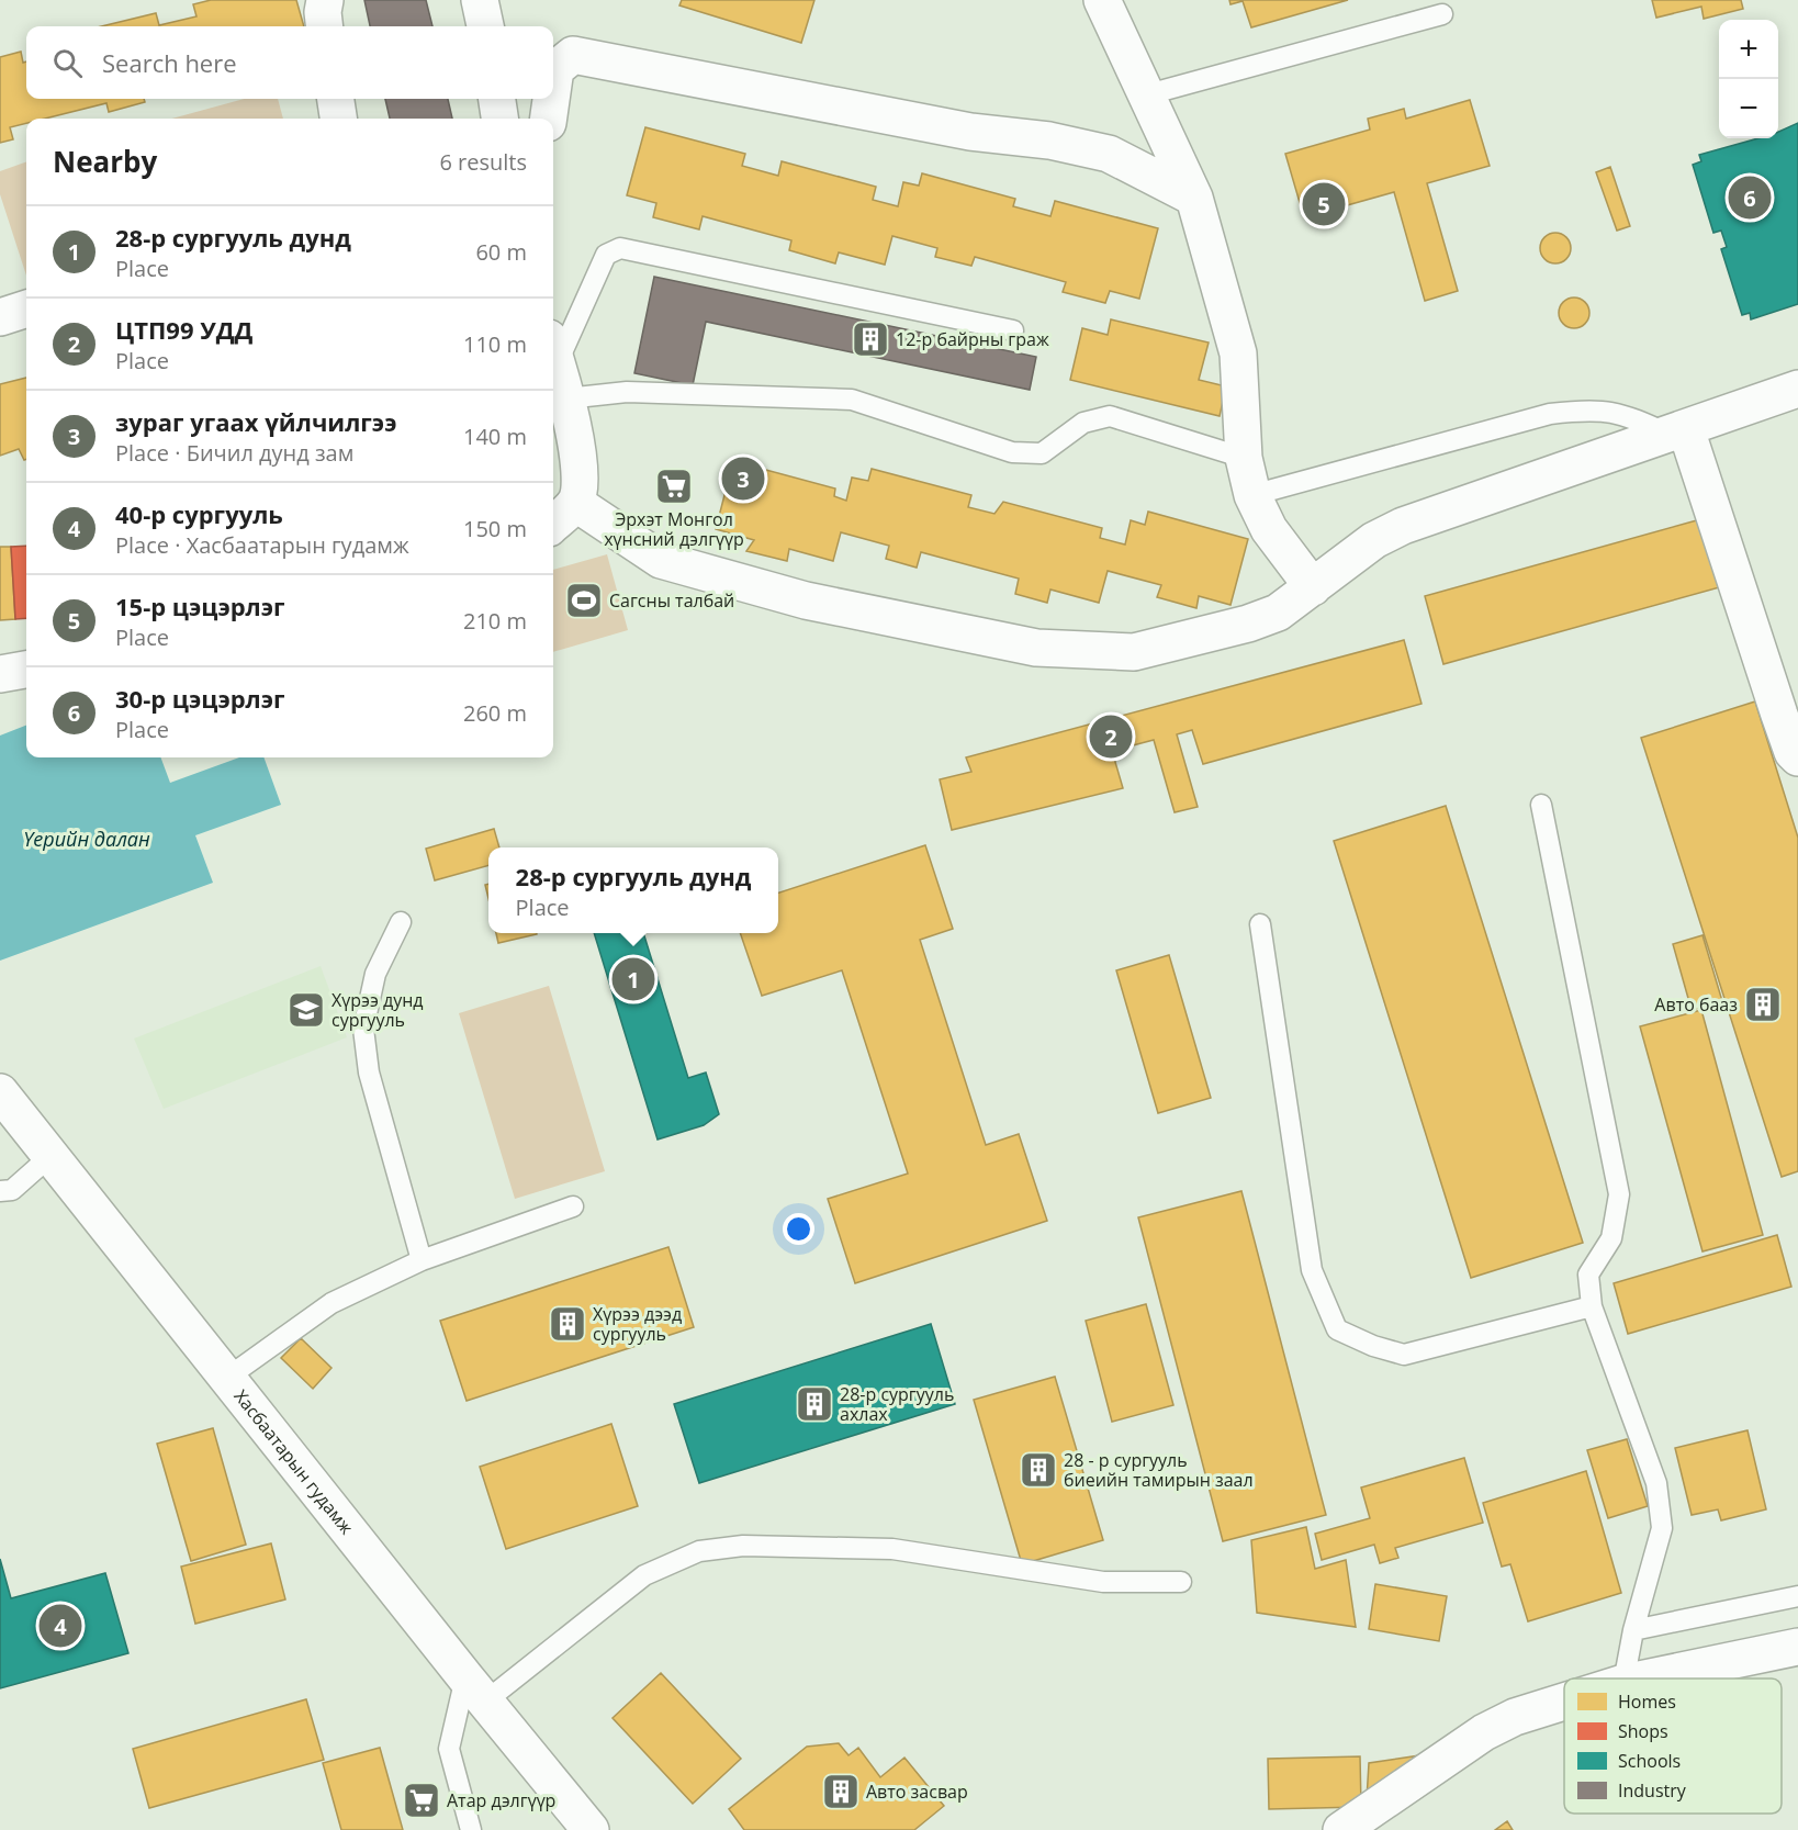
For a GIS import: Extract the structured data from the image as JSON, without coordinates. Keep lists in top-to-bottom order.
{
  "streets": {
    "street": ["Хасбаатарын гудамж"]
  },
  "water": ["Үерийн далан"],
  "places": {
    "building": [
      "12-р байрны граж",
      "Авто бааз",
      "Хүрээ дээд сургууль",
      "28-р сургууль ахлах",
      "28 - р сургууль биеийн тамирын заал",
      "Авто засвар"
    ],
    "supermarket": ["Эрхэт Монгол хүнсний дэлгүүр", "Атар дэлгүүр"],
    "sports": ["Сагсны талбай"],
    "school or university": ["Хүрээ дунд сургууль"]
  },
  "legend": [
    "Homes",
    "Shops",
    "Schools",
    "Industry"
  ],
  "page": {
    "map_buttons": ["+", "−"],
    "search": "Search here",
    "heading": ["Nearby", "6 results"],
    "pins": [
      "6",
      "5",
      "3",
      "2",
      "1",
      "4"
    ],
    "list": [
      {
        "mark": "1",
        "name": "28-р сургууль дунд",
        "note": "Place",
        "value": "60 m"
      },
      {
        "mark": "2",
        "name": "ЦТП99 УДД",
        "note": "Place",
        "value": "110 m"
      },
      {
        "mark": "3",
        "name": "зураг угаах үйлчилгээ",
        "note": "Place · Бичил дунд зам",
        "value": "140 m"
      },
      {
        "mark": "4",
        "name": "40-р сургууль",
        "note": "Place · Хасбаатарын гудамж",
        "value": "150 m"
      },
      {
        "mark": "5",
        "name": "15-р цэцэрлэг",
        "note": "Place",
        "value": "210 m"
      },
      {
        "mark": "6",
        "name": "30-р цэцэрлэг",
        "note": "Place",
        "value": "260 m"
      }
    ],
    "popup": ["28-р сургууль дунд", "Place"]
  }
}
